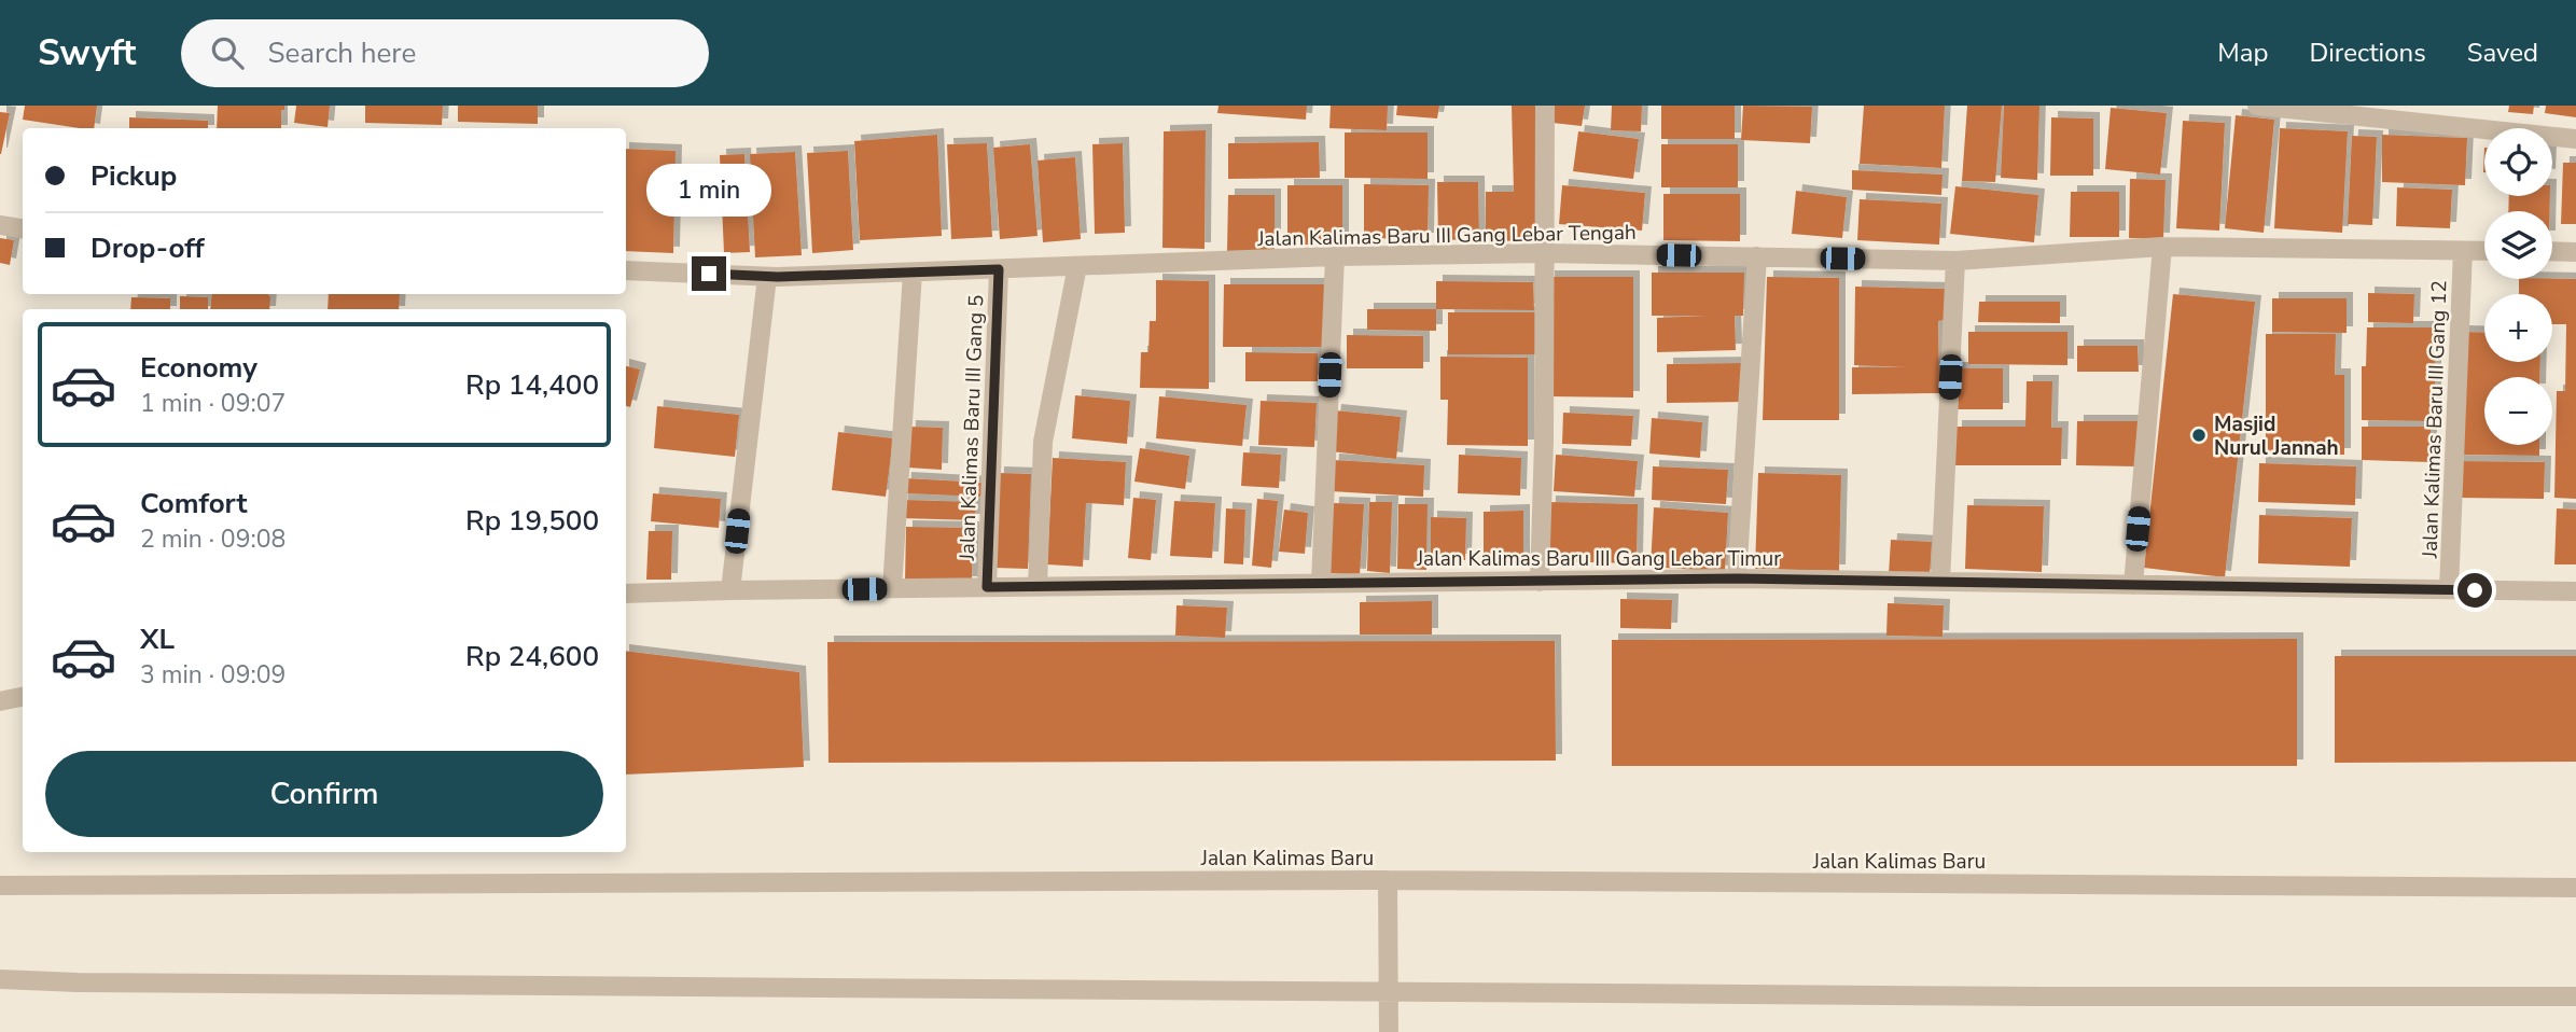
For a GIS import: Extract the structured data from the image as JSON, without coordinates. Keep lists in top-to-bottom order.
{
  "streets": {
    "street": [
      "Jalan Kalimas Baru III Gang Lebar Tengah",
      "Jalan Kalimas Baru III Gang 12",
      "Jalan Kalimas Baru III Gang 5",
      "Jalan Kalimas Baru III Gang Lebar Timur",
      "Jalan Kalimas Baru"
    ]
  },
  "crossings": [
    ["Jalan Kalimas Baru III Gang Lebar Tengah", "Jalan Kalimas Baru III Gang 12"],
    ["Jalan Kalimas Baru III Gang Lebar Tengah", "Jalan Kalimas Baru III Gang 5"],
    ["Jalan Kalimas Baru III Gang 12", "Jalan Kalimas Baru III Gang Lebar Timur"],
    ["Jalan Kalimas Baru III Gang 5", "Jalan Kalimas Baru III Gang Lebar Timur"]
  ],
  "places": ["Masjid Nurul Jannah"],
  "page": {
    "header": "Swyft",
    "search": "Search here",
    "nav": ["Map", "Directions", "Saved"],
    "map_buttons": ["+", "−"],
    "banner": ["Pickup", "Drop-off"],
    "bubble": "1 min",
    "list": [
      {
        "name": "Economy",
        "note": "1 min · 09:07",
        "value": "Rp 14,400"
      },
      {
        "name": "Comfort",
        "note": "2 min · 09:08",
        "value": "Rp 19,500"
      },
      {
        "name": "XL",
        "note": "3 min · 09:09",
        "value": "Rp 24,600"
      }
    ],
    "buttons": "Confirm"
  }
}
